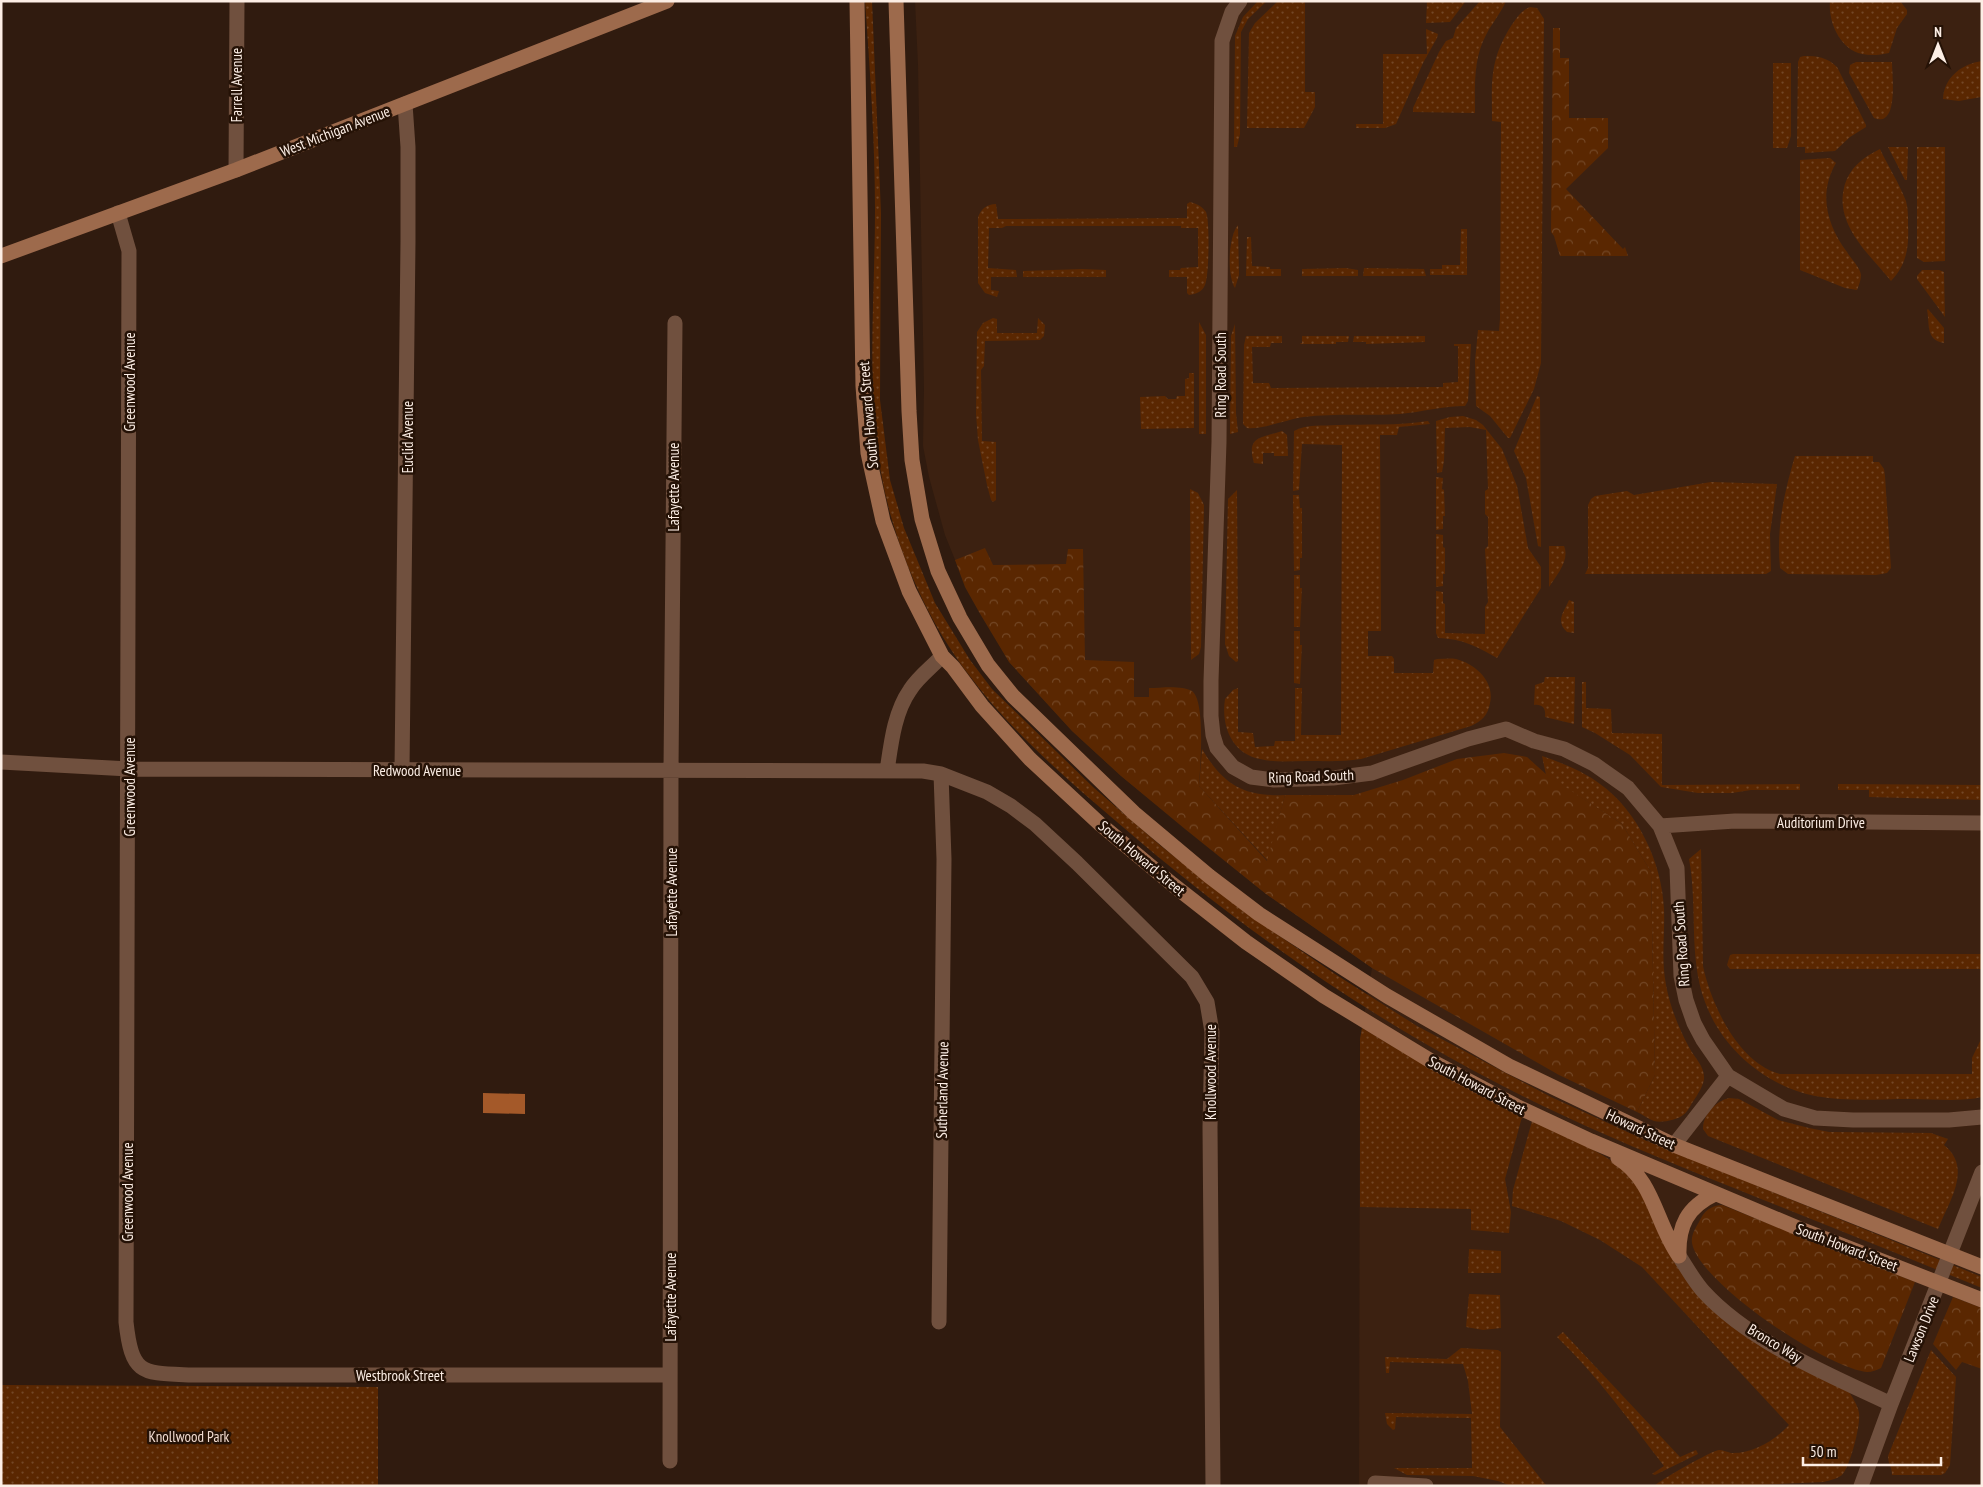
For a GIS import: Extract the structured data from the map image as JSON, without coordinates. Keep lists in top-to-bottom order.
{
  "streets": {
    "street": [
      "Farrell Avenue",
      "West Michigan Avenue",
      "Ring Road South",
      "Greenwood Avenue",
      "South Howard Street",
      "Euclid Avenue",
      "Lafayette Avenue",
      "Redwood Avenue",
      "Auditorium Drive",
      "Knollwood Avenue",
      "Sutherland Avenue",
      "Howard Street",
      "Lawson Drive",
      "Bronco Way",
      "Westbrook Street"
    ]
  },
  "crossings": [
    ["Farrell Avenue", "West Michigan Avenue"],
    ["West Michigan Avenue", "Greenwood Avenue"],
    ["West Michigan Avenue", "Euclid Avenue"],
    ["Ring Road South", "Auditorium Drive"],
    ["Greenwood Avenue", "Redwood Avenue"],
    ["Greenwood Avenue", "Westbrook Street"],
    ["South Howard Street", "Howard Street"],
    ["Euclid Avenue", "Redwood Avenue"],
    ["Lafayette Avenue", "Redwood Avenue"],
    ["Lafayette Avenue", "Westbrook Street"],
    ["Redwood Avenue", "Knollwood Avenue"],
    ["Knollwood Avenue", "Sutherland Avenue"],
    ["Lawson Drive", "Bronco Way"]
  ],
  "parks": ["Knollwood Park"],
  "scale_bar": "50 m",
  "north": "top"
}
